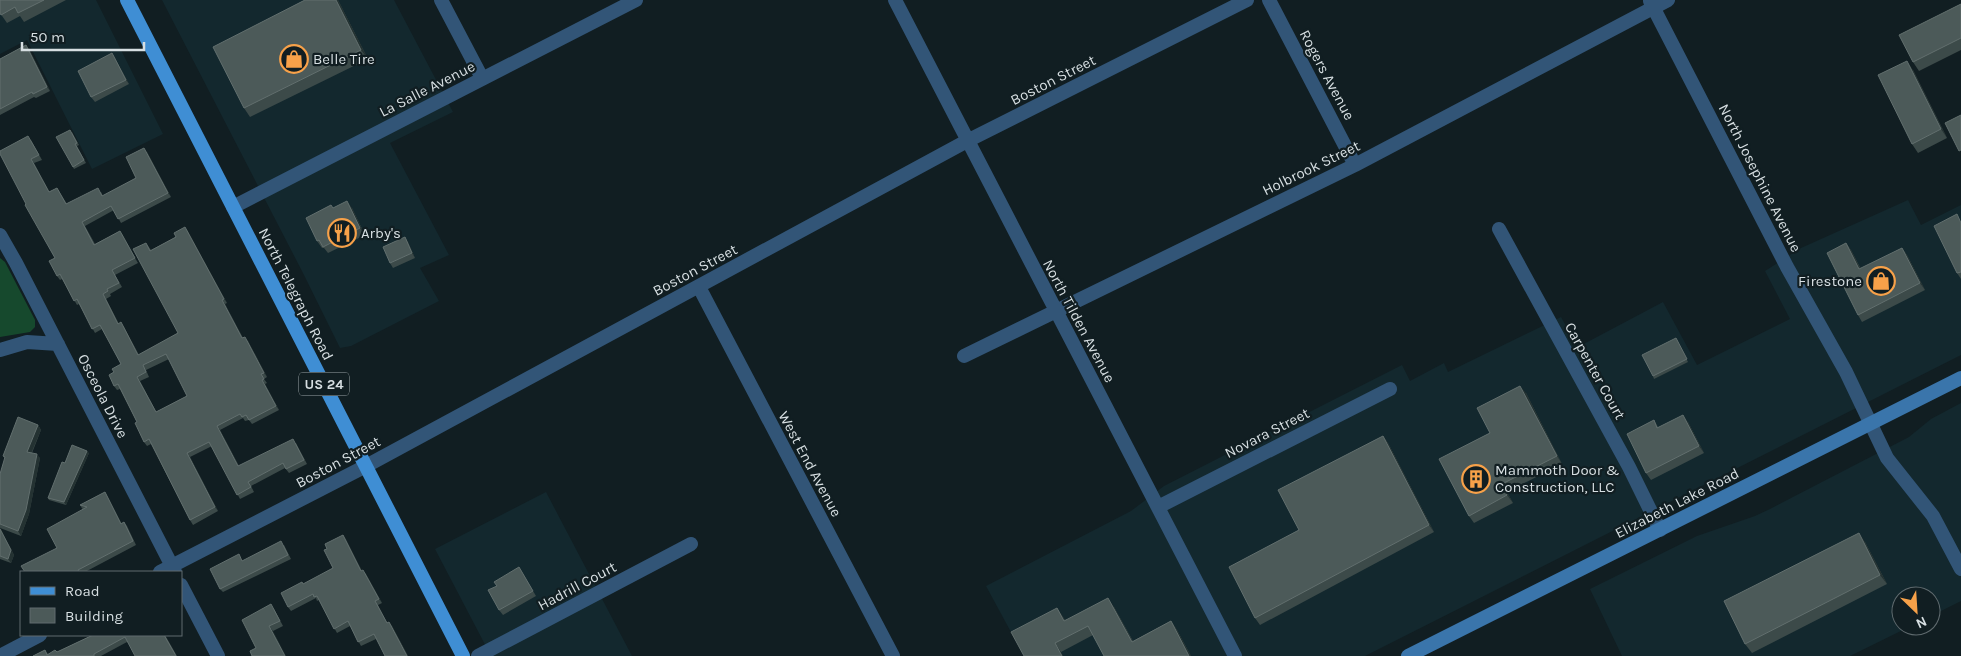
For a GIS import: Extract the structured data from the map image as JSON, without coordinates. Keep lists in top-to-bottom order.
{
  "streets": {
    "main road": ["North Telegraph Road", "US 24", "Elizabeth Lake Road"],
    "street": [
      "Rogers Avenue",
      "Boston Street",
      "La Salle Avenue",
      "Holbrook Street",
      "North Josephine Avenue",
      "North Tilden Avenue",
      "Carpenter Court",
      "Osceola Drive",
      "Novara Street",
      "West End Avenue",
      "Hadrill Court"
    ]
  },
  "crossings": [
    ["Rogers Avenue", "Holbrook Street"],
    ["Boston Street", "North Telegraph Road"],
    ["Boston Street", "North Tilden Avenue"],
    ["Boston Street", "Osceola Drive"],
    ["Boston Street", "West End Avenue"],
    ["La Salle Avenue", "North Telegraph Road"],
    ["Holbrook Street", "North Josephine Avenue"],
    ["Holbrook Street", "North Tilden Avenue"],
    ["North Josephine Avenue", "Elizabeth Lake Road"],
    ["North Tilden Avenue", "Novara Street"],
    ["Carpenter Court", "Elizabeth Lake Road"]
  ],
  "places": {
    "shop": ["Belle Tire", "Firestone"],
    "restaurant": ["Arby's"],
    "building": ["Mammoth Door & Construction, LLC"]
  },
  "legend": ["Road", "Building"],
  "scale_bar": "50 m",
  "north": "bottom right"
}
